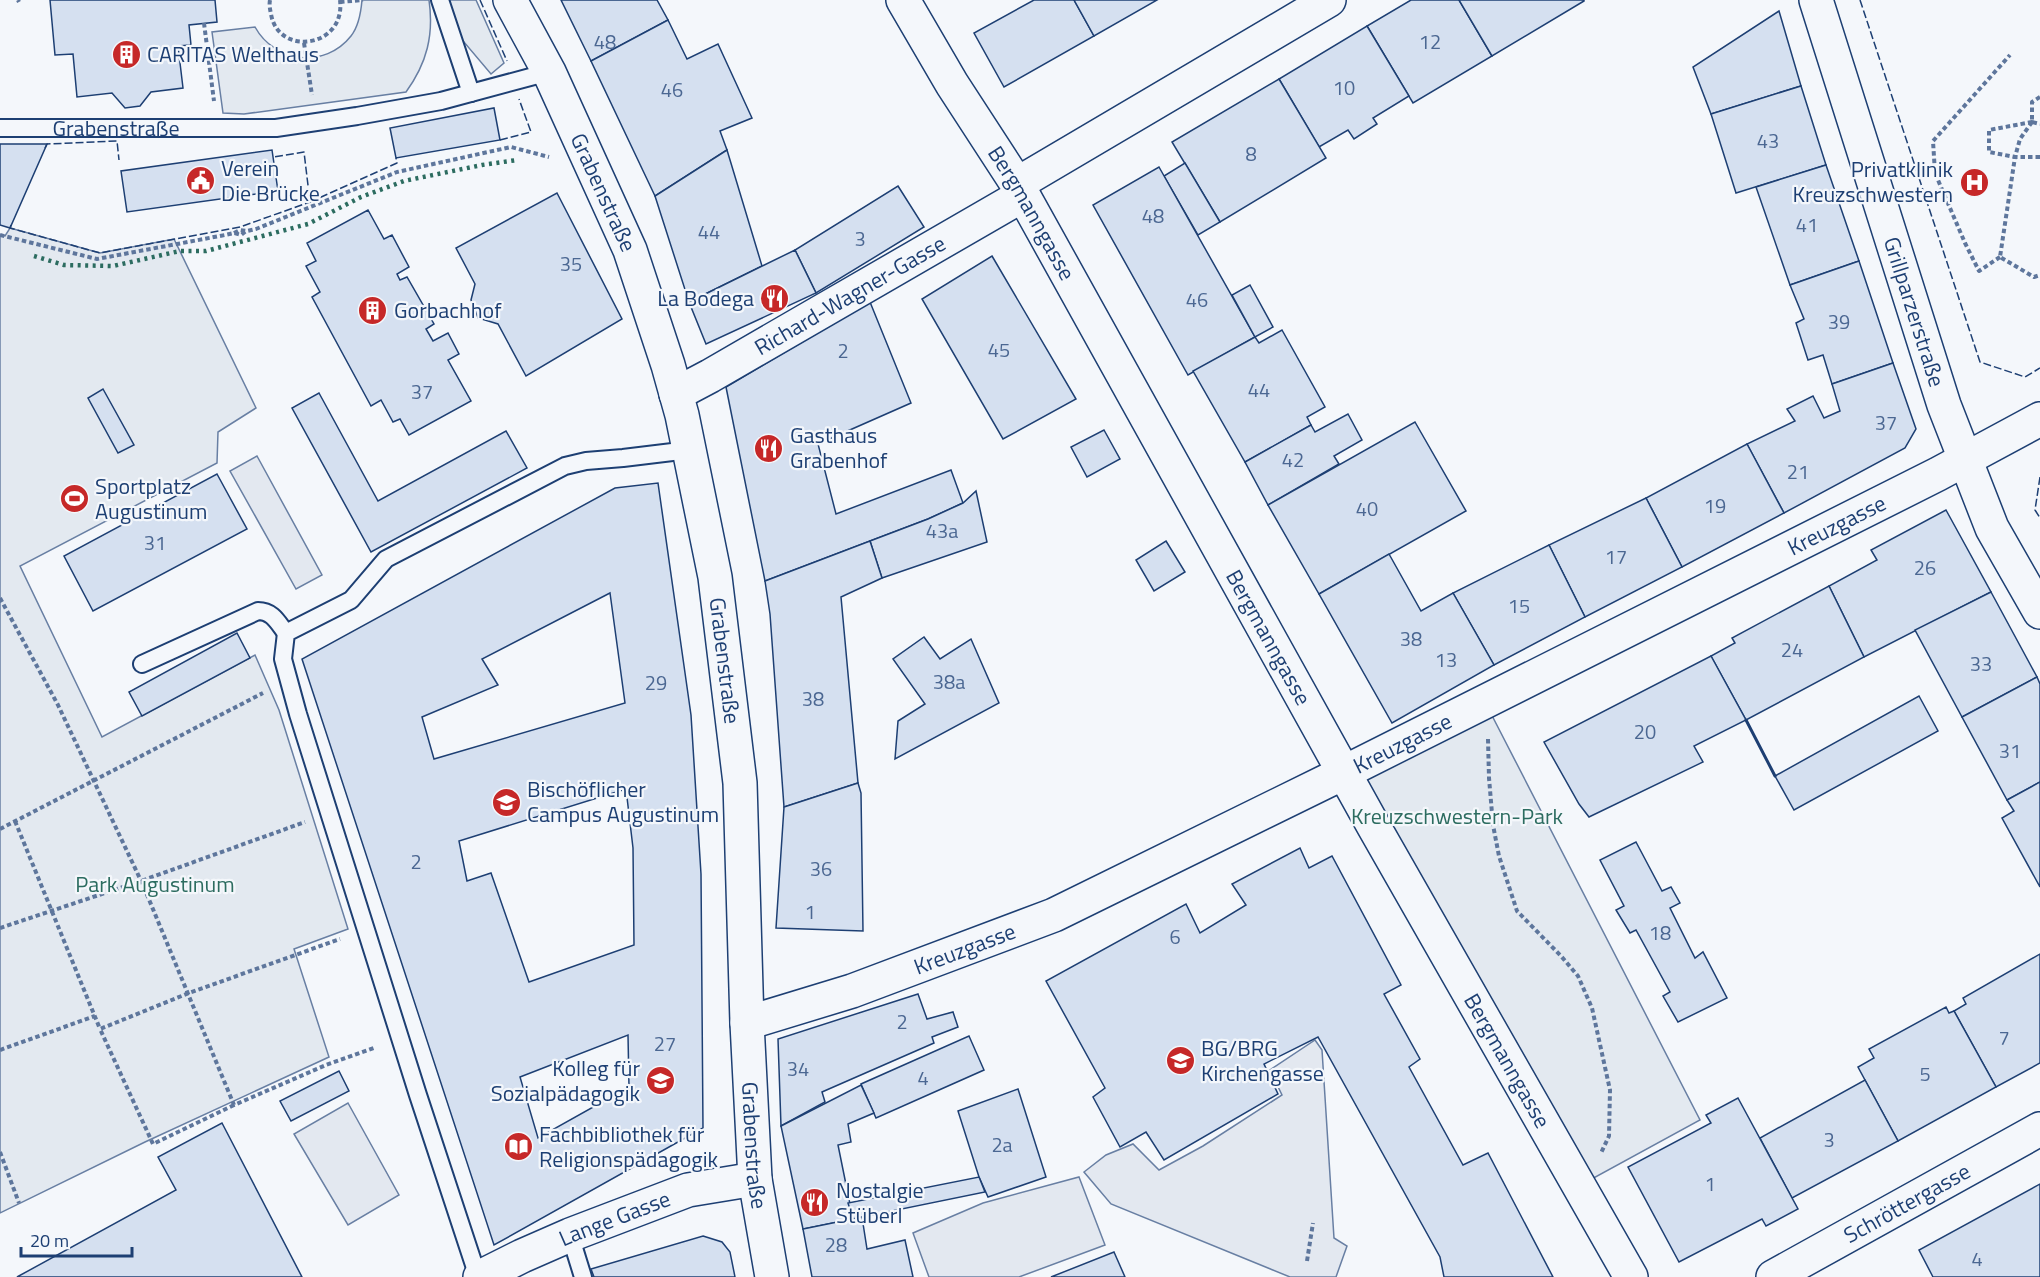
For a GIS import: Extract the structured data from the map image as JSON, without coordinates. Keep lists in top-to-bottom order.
{
  "streets": {
    "street": [
      "Grabenstraße",
      "Bergmanngasse",
      "Richard-Wagner-Gasse",
      "Grillparzerstraße",
      "Kreuzgasse",
      "Schröttergasse",
      "Lange Gasse"
    ]
  },
  "crossings": [
    ["Grabenstraße", "Richard-Wagner-Gasse"],
    ["Grabenstraße", "Kreuzgasse"],
    ["Grabenstraße", "Lange Gasse"],
    ["Bergmanngasse", "Richard-Wagner-Gasse"],
    ["Bergmanngasse", "Kreuzgasse"],
    ["Grillparzerstraße", "Kreuzgasse"]
  ],
  "parks": ["Kreuzschwestern-Park", "Park Augustinum"],
  "places": {
    "building": ["CARITAS Welthaus", "Gorbachhof"],
    "public building": ["Verein Die Brücke"],
    "hospital": ["Privatklinik Kreuzschwestern"],
    "restaurant": ["La Bodega", "Gasthaus Grabenhof", "Nostalgie Stüberl"],
    "sports": ["Sportplatz Augustinum"],
    "school or university": ["Bischöflicher Campus Augustinum", "BG/BRG Kirchengasse", "Kolleg für Sozialpädagogik"],
    "library": ["Fachbibliothek für Religionspädagogik"]
  },
  "house_numbers": [
    "48",
    "12",
    "10",
    "46",
    "43",
    "8",
    "48",
    "41",
    "44",
    "3",
    "35",
    "46",
    "39",
    "45",
    "2",
    "44",
    "37",
    "37",
    "42",
    "21",
    "19",
    "40",
    "43a",
    "31",
    "17",
    "26",
    "15",
    "38",
    "24",
    "13",
    "33",
    "38a",
    "29",
    "38",
    "20",
    "31",
    "2",
    "36",
    "1",
    "18",
    "6",
    "2",
    "7",
    "27",
    "34",
    "5",
    "4",
    "3",
    "2a",
    "1",
    "28",
    "4"
  ],
  "scale_bar": "20 m"
}
